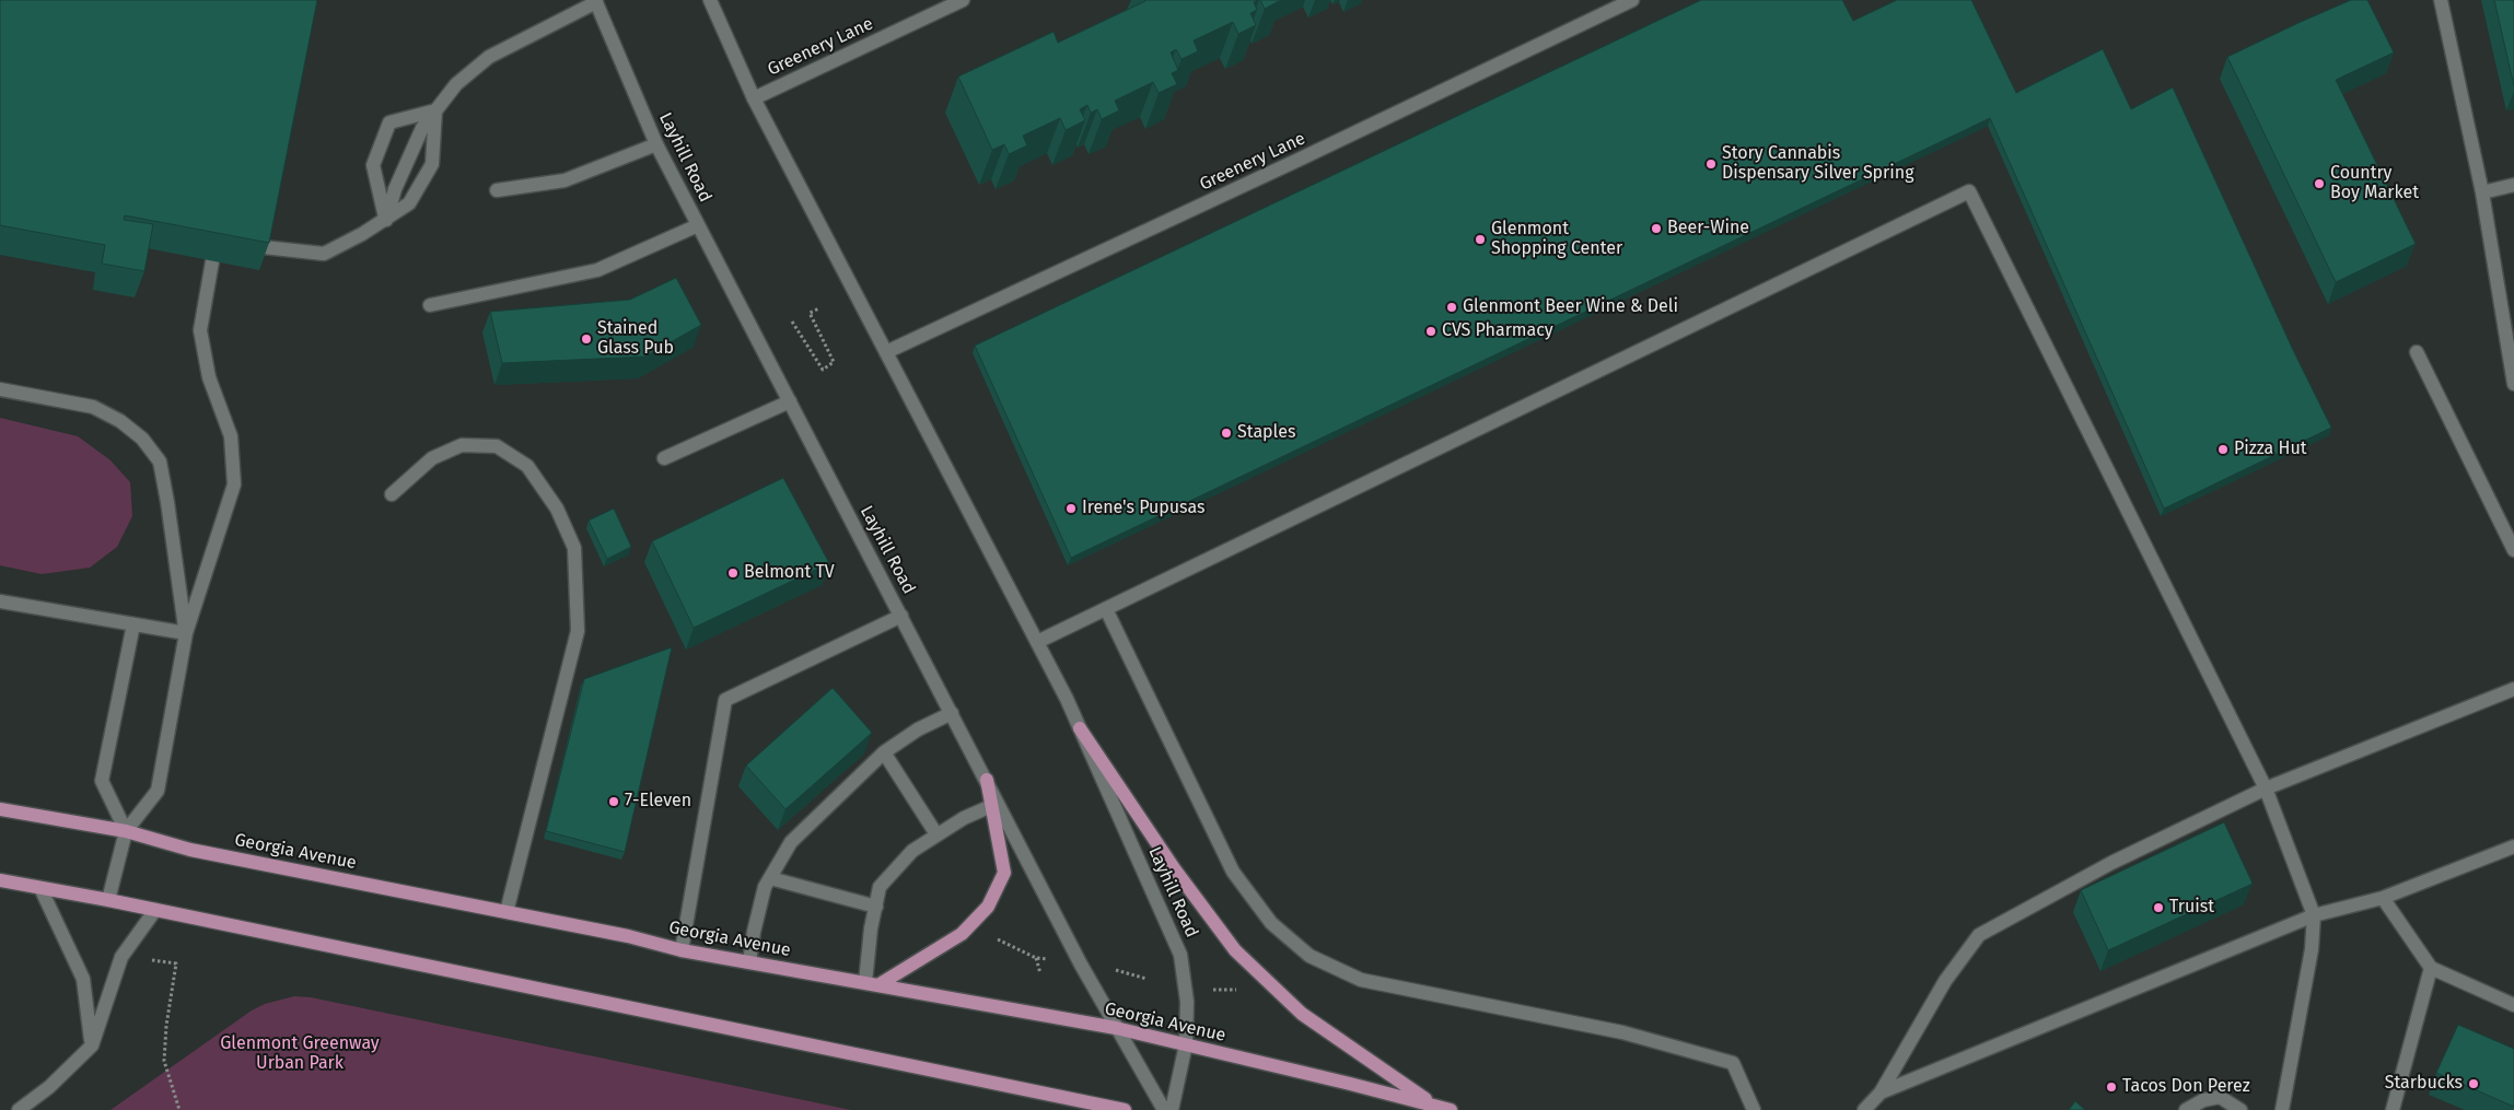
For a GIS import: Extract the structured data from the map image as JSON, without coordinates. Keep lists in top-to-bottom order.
{
  "streets": {
    "main road": ["Greenery Lane", "Layhill Road", "Georgia Avenue"]
  },
  "crossings": [
    ["Greenery Lane", "Layhill Road"],
    ["Layhill Road", "Georgia Avenue"]
  ],
  "parks": ["Glenmont Greenway Urban Park"],
  "places": [
    "Story Cannabis Dispensary Silver Spring",
    "Country Boy Market",
    "Beer-Wine",
    "Glenmont Shopping Center",
    "Glenmont Beer Wine & Deli",
    "CVS Pharmacy",
    "Stained Glass Pub",
    "Staples",
    "Pizza Hut",
    "Irene's Pupusas",
    "Belmont TV",
    "7-Eleven",
    "Truist",
    "Starbucks",
    "Tacos Don Perez"
  ]
}
